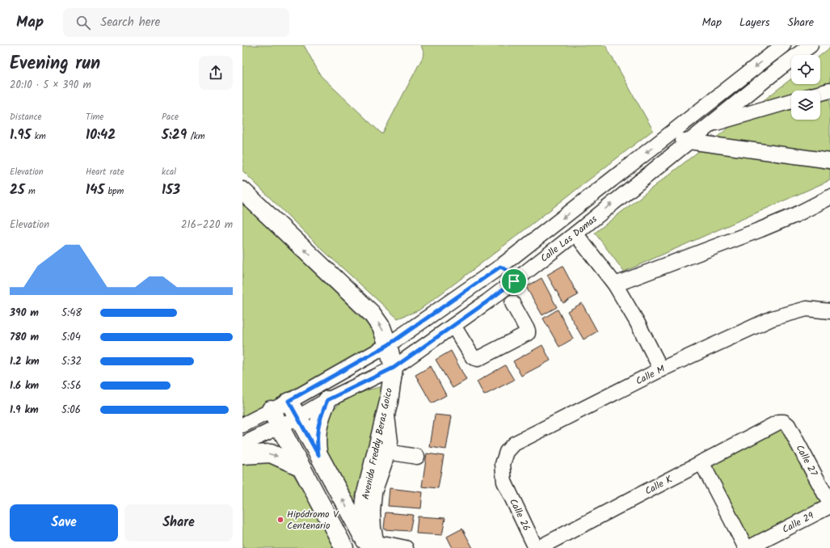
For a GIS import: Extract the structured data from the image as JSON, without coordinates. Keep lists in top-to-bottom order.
{
  "streets": {
    "main road": ["Avenida Freddy Beras Goico"],
    "street": [
      "Calle Las Damas",
      "Calle M",
      "Calle 27",
      "Calle K",
      "Calle 26",
      "Calle 29"
    ]
  },
  "crossings": [
    ["Calle Las Damas", "Avenida Freddy Beras Goico"],
    ["Calle M", "Calle 26"],
    ["Calle 27", "Calle K"],
    ["Calle K", "Calle 26"]
  ],
  "one_way": ["Avenida Freddy Beras Goico"],
  "places": ["Hipódromo V Centenario"],
  "page": {
    "header": "Map",
    "search": "Search here",
    "nav": ["Map", "Layers", "Share"],
    "heading": ["Evening run", "20:10 · 5 × 390 m"],
    "stats": [
      ["Distance", "1.95 km"],
      ["Time", "10:42"],
      ["Pace", "5:29 /km"],
      ["Elevation", "25 m"],
      ["Heart rate", "145 bpm"],
      ["kcal", "153"]
    ],
    "chart": ["Elevation", "216–220 m"],
    "list": [
      {
        "name": "390 m",
        "note": "5:48"
      },
      {
        "name": "780 m",
        "note": "5:04"
      },
      {
        "name": "1.2 km",
        "note": "5:32"
      },
      {
        "name": "1.6 km",
        "note": "5:56"
      },
      {
        "name": "1.9 km",
        "note": "5:06"
      }
    ],
    "buttons": ["Save", "Share"]
  }
}
